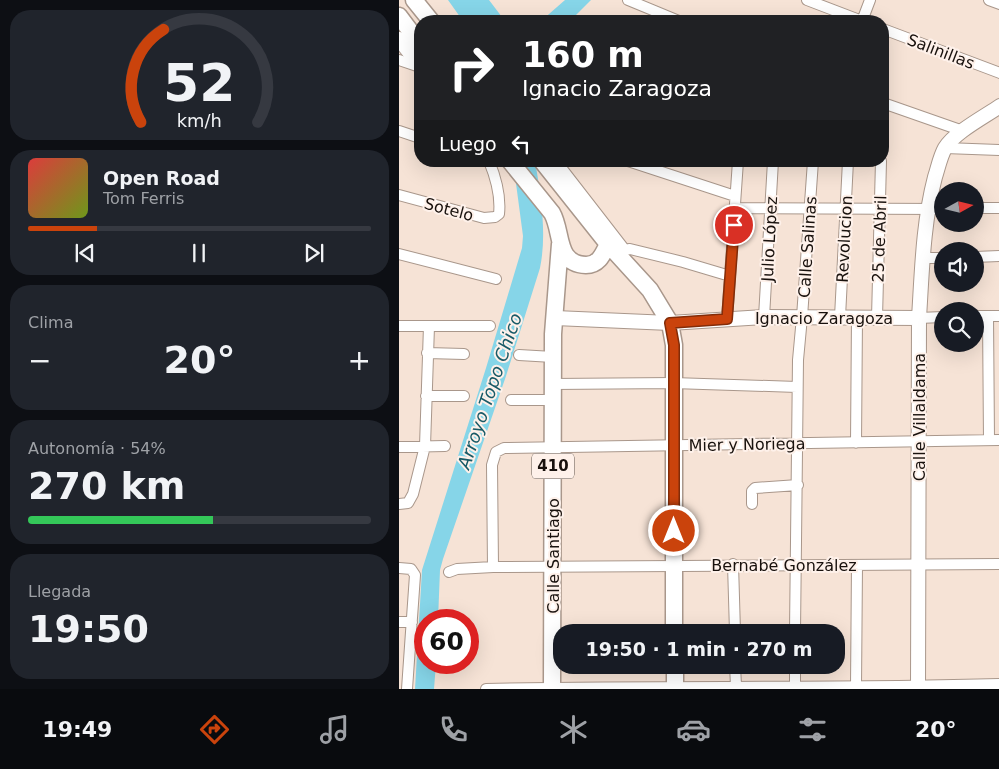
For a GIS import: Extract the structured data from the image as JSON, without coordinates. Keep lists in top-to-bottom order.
{
  "streets": {
    "main road": ["410", "Calle Santiago"],
    "street": [
      "Salinillas",
      "Sotelo",
      "Julio López",
      "Revolucion",
      "25 de Abril",
      "Calle Salinas",
      "Ignacio Zaragoza",
      "Calle Villaldama",
      "Mier y Noriega",
      "Bernabé González"
    ]
  },
  "crossings": [
    ["Julio López", "Ignacio Zaragoza"],
    ["Revolucion", "Ignacio Zaragoza"],
    ["25 de Abril", "Ignacio Zaragoza"],
    ["Calle Salinas", "Ignacio Zaragoza"],
    ["Calle Salinas", "Mier y Noriega"],
    ["Calle Salinas", "Bernabé González"],
    ["Ignacio Zaragoza", "Calle Villaldama"],
    ["Ignacio Zaragoza", "Calle Santiago"],
    ["Calle Villaldama", "Mier y Noriega"],
    ["Calle Villaldama", "Bernabé González"],
    ["Mier y Noriega", "Calle Santiago"],
    ["Mier y Noriega", "Bernabé González"],
    ["410", "Calle Santiago"],
    ["Calle Santiago", "Bernabé González"]
  ],
  "water": ["Arroyo Topo Chico"],
  "north": "right",
  "page": {
    "turn": ["160 m", "Ignacio Zaragoza"],
    "then": "Luego",
    "song": ["Open Road", "Tom Ferris"],
    "tile": [
      "Clima",
      ["Autonomía · 54%", "270 km"],
      ["Llegada", "19:50"]
    ],
    "heat": ["−", "20°", "+"],
    "limit": "60",
    "trip": "19:50 · 1 min · 270 m",
    "tabs": ["19:49", "20°"],
    "gauge": ["52", "km/h"]
  }
}
